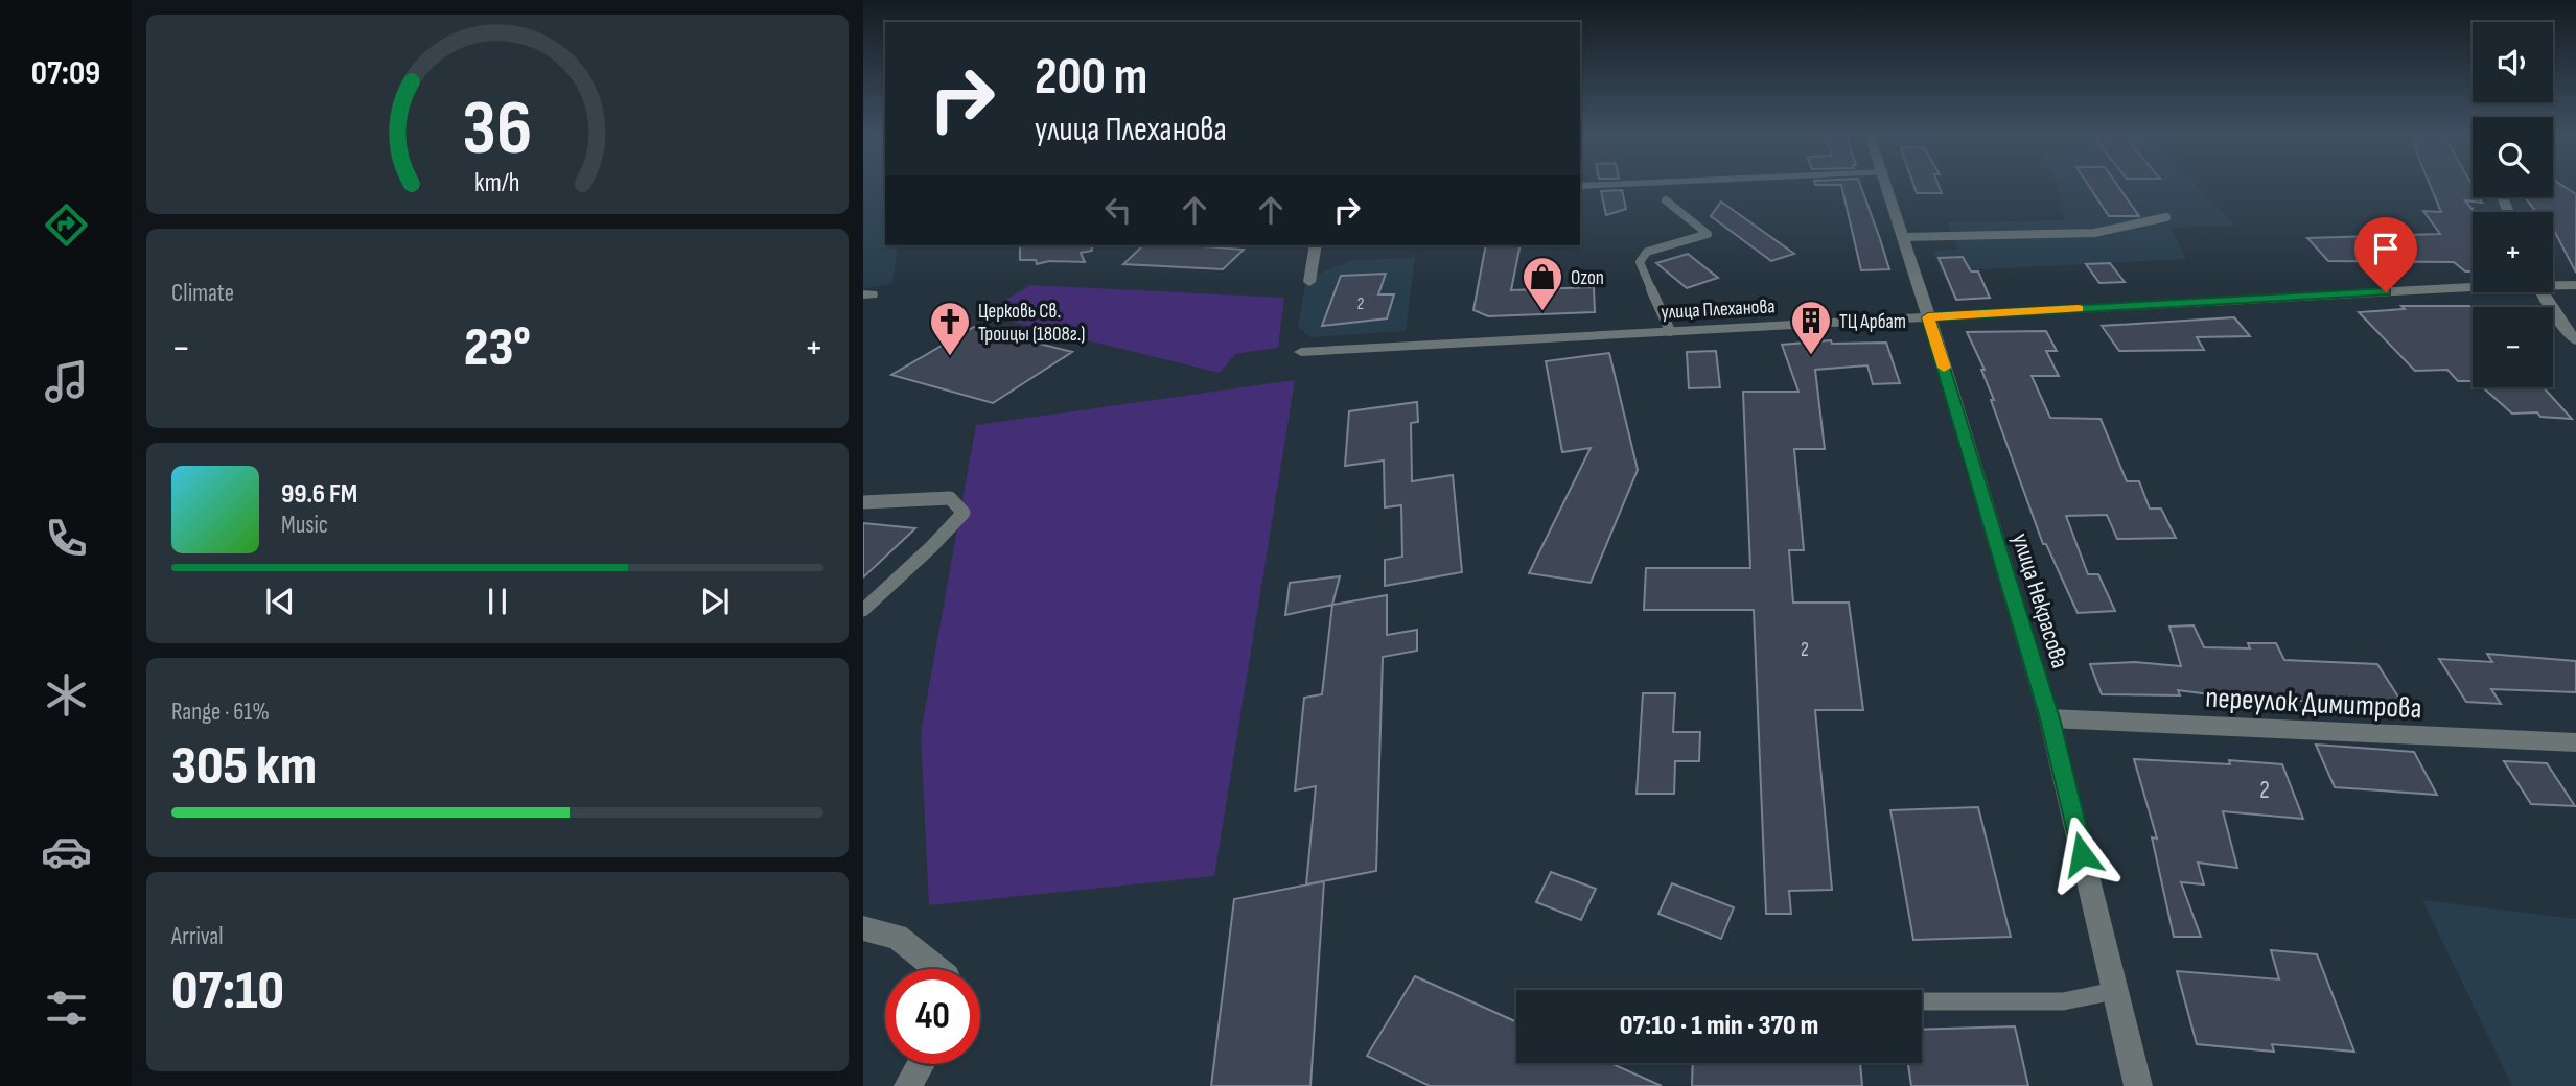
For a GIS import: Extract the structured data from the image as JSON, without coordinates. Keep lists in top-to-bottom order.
{
  "streets": {
    "street": ["улица Плеханова", "улица Некрасова", "переулок Димитрова"]
  },
  "crossings": [
    ["улица Плеханова", "улица Некрасова"],
    ["улица Некрасова", "переулок Димитрова"]
  ],
  "places": {
    "shop": ["Ozon"],
    "building": ["ТЦ Арбат"],
    "church": ["Церковь Св. Троицы (1808г.)"]
  },
  "house_numbers": ["2", "2", "2"],
  "page": {
    "tabs": "07:09",
    "map_buttons": ["+", "−"],
    "turn": ["200 m", "улица Плеханова"],
    "tile": [
      "Climate",
      ["Range · 61%", "305 km"],
      ["Arrival", "07:10"]
    ],
    "heat": ["−", "23°", "+"],
    "song": ["99.6 FM", "Music"],
    "limit": "40",
    "trip": "07:10 · 1 min · 370 m",
    "gauge": ["36", "km/h"]
  }
}
